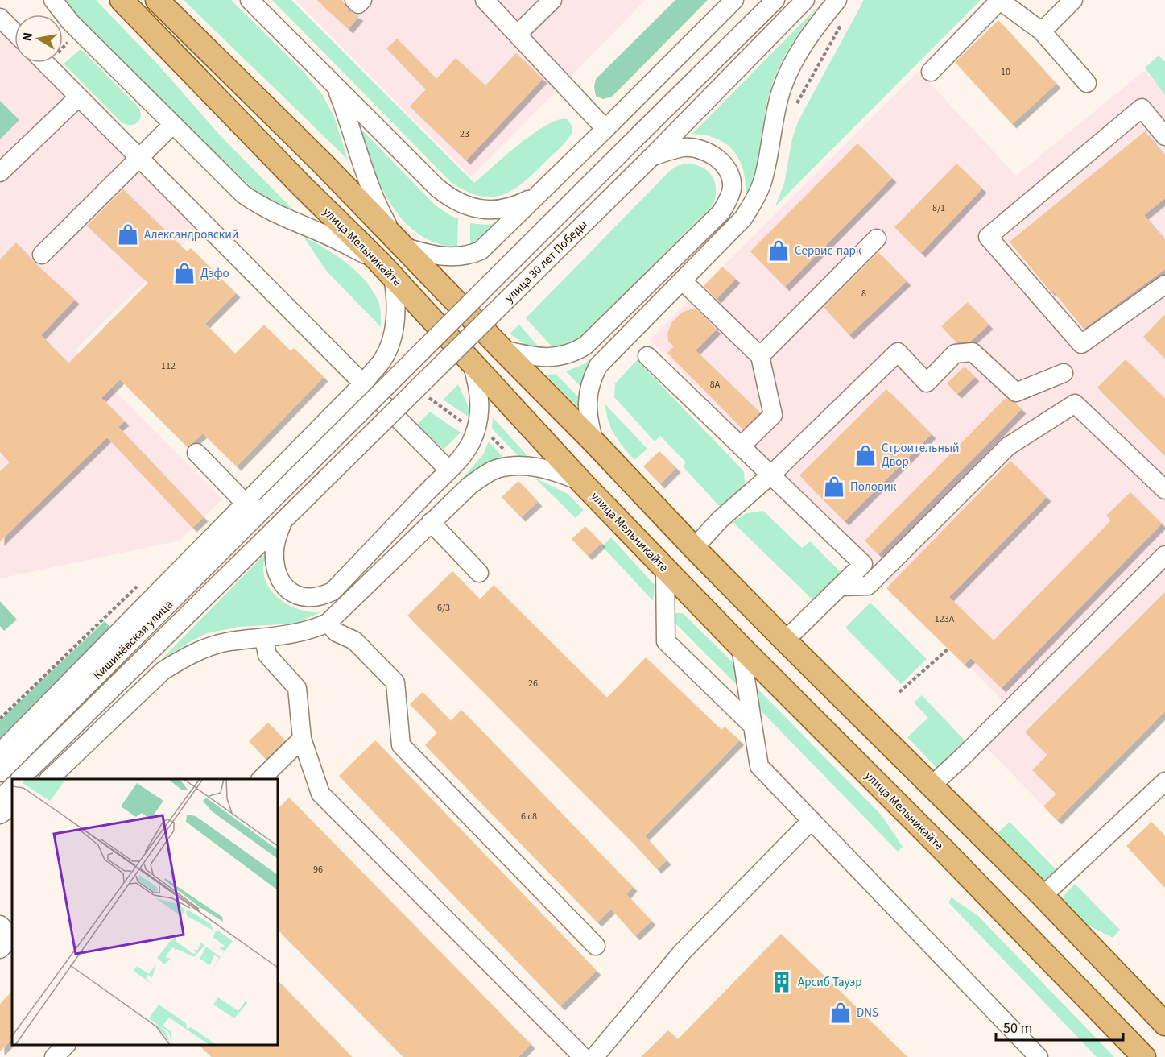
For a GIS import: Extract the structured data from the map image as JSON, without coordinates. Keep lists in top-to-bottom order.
{
  "streets": {
    "main road": ["улица Мельникайте"],
    "street": ["улица 30 лет Победы", "Кишинёвская улица"]
  },
  "crossings": [
    ["улица 30 лет Победы", "Кишинёвская улица"]
  ],
  "places": {
    "shop": [
      "Александровский",
      "Сервис-парк",
      "Дэфо",
      "Строительный Двор",
      "Половик",
      "DNS"
    ],
    "building": ["Арсиб Тауэр"]
  },
  "house_numbers": [
    "10",
    "23",
    "8/1",
    "8",
    "112",
    "8А",
    "6/3",
    "123А",
    "26",
    "6 с8",
    "96"
  ],
  "scale_bar": "50 m",
  "north": "left"
}
